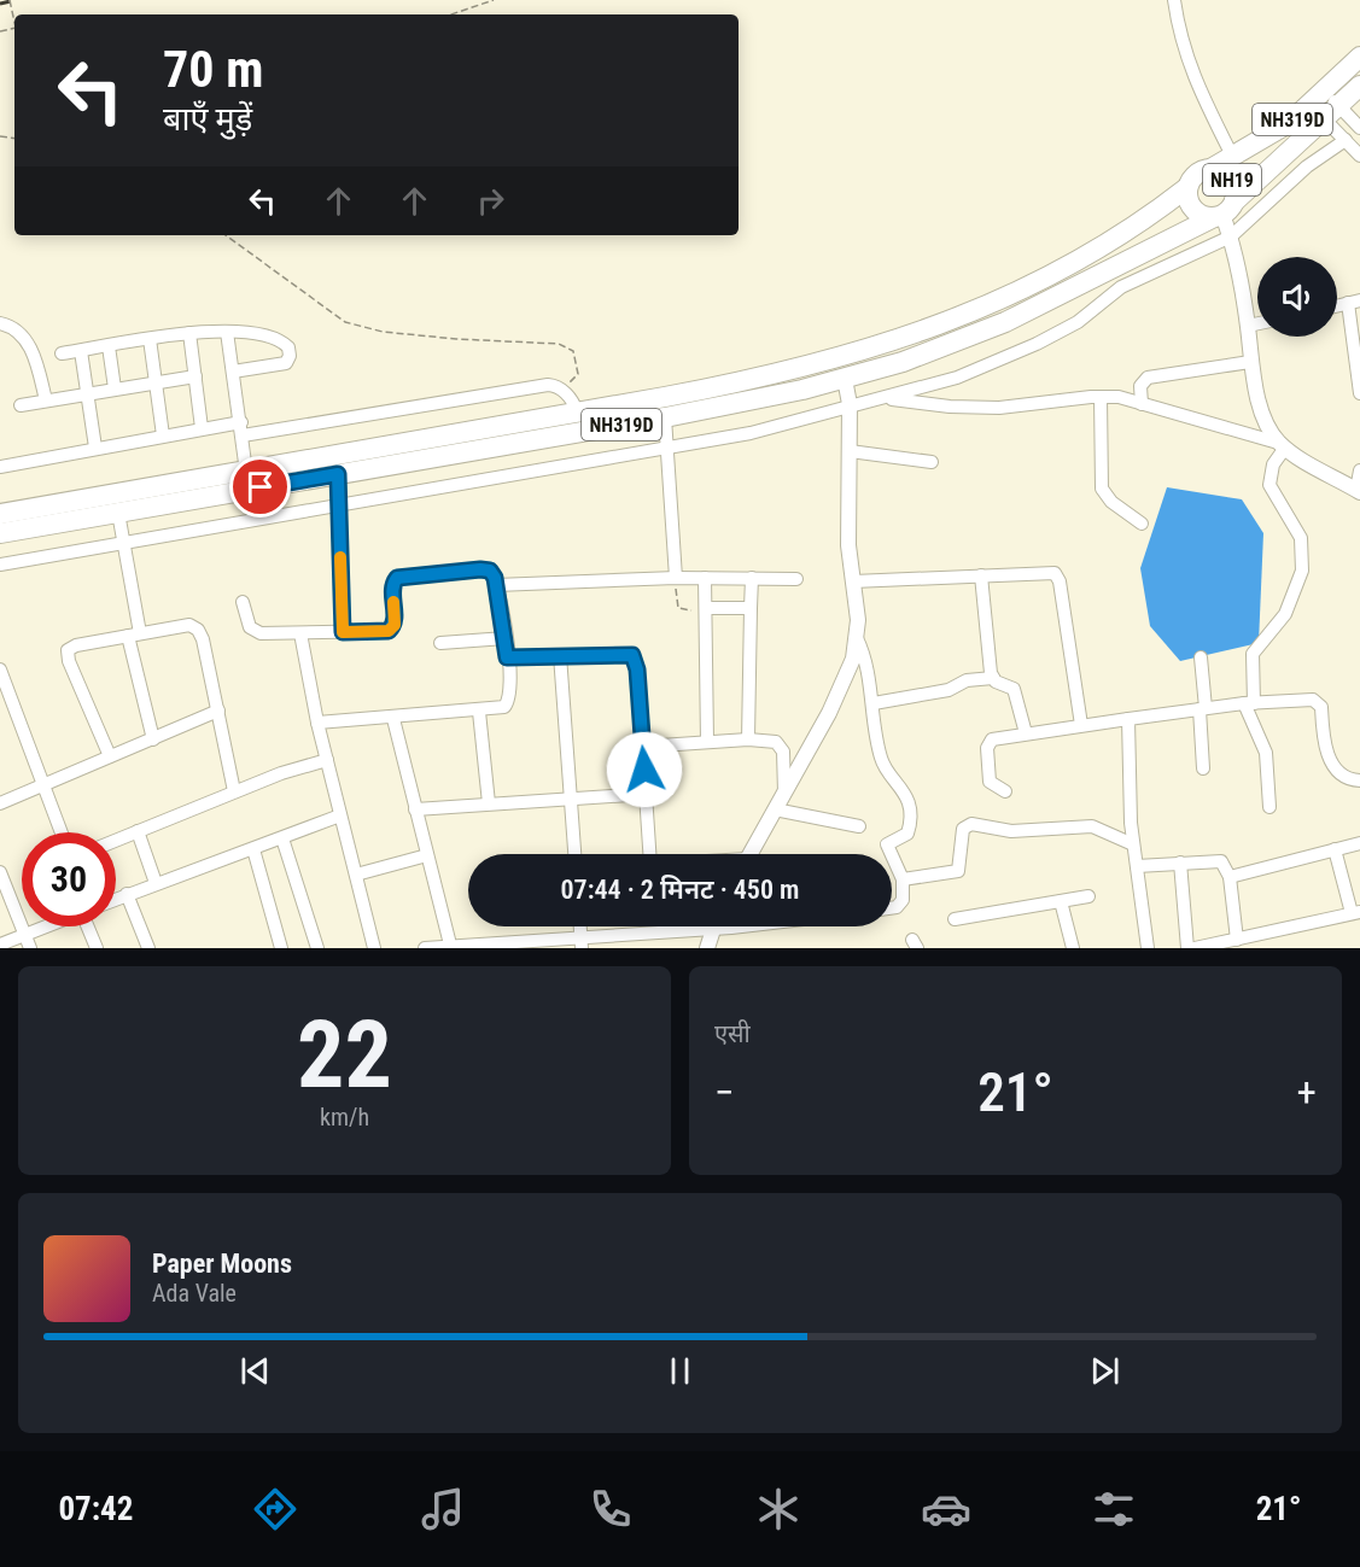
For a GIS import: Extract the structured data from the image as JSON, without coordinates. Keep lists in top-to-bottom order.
{
  "streets": {
    "highway": ["NH319D", "NH19"]
  },
  "crossings": [
    ["NH319D", "NH19"]
  ],
  "page": {
    "turn": ["70 m", "बाएँ मुड़ें"],
    "limit": "30",
    "trip": "07:44 · 2 मिनट · 450 m",
    "tile": [
      ["22", "km/h"],
      "एसी"
    ],
    "heat": ["−", "21°", "+"],
    "song": ["Paper Moons", "Ada Vale"],
    "tabs": ["07:42", "21°"]
  }
}
